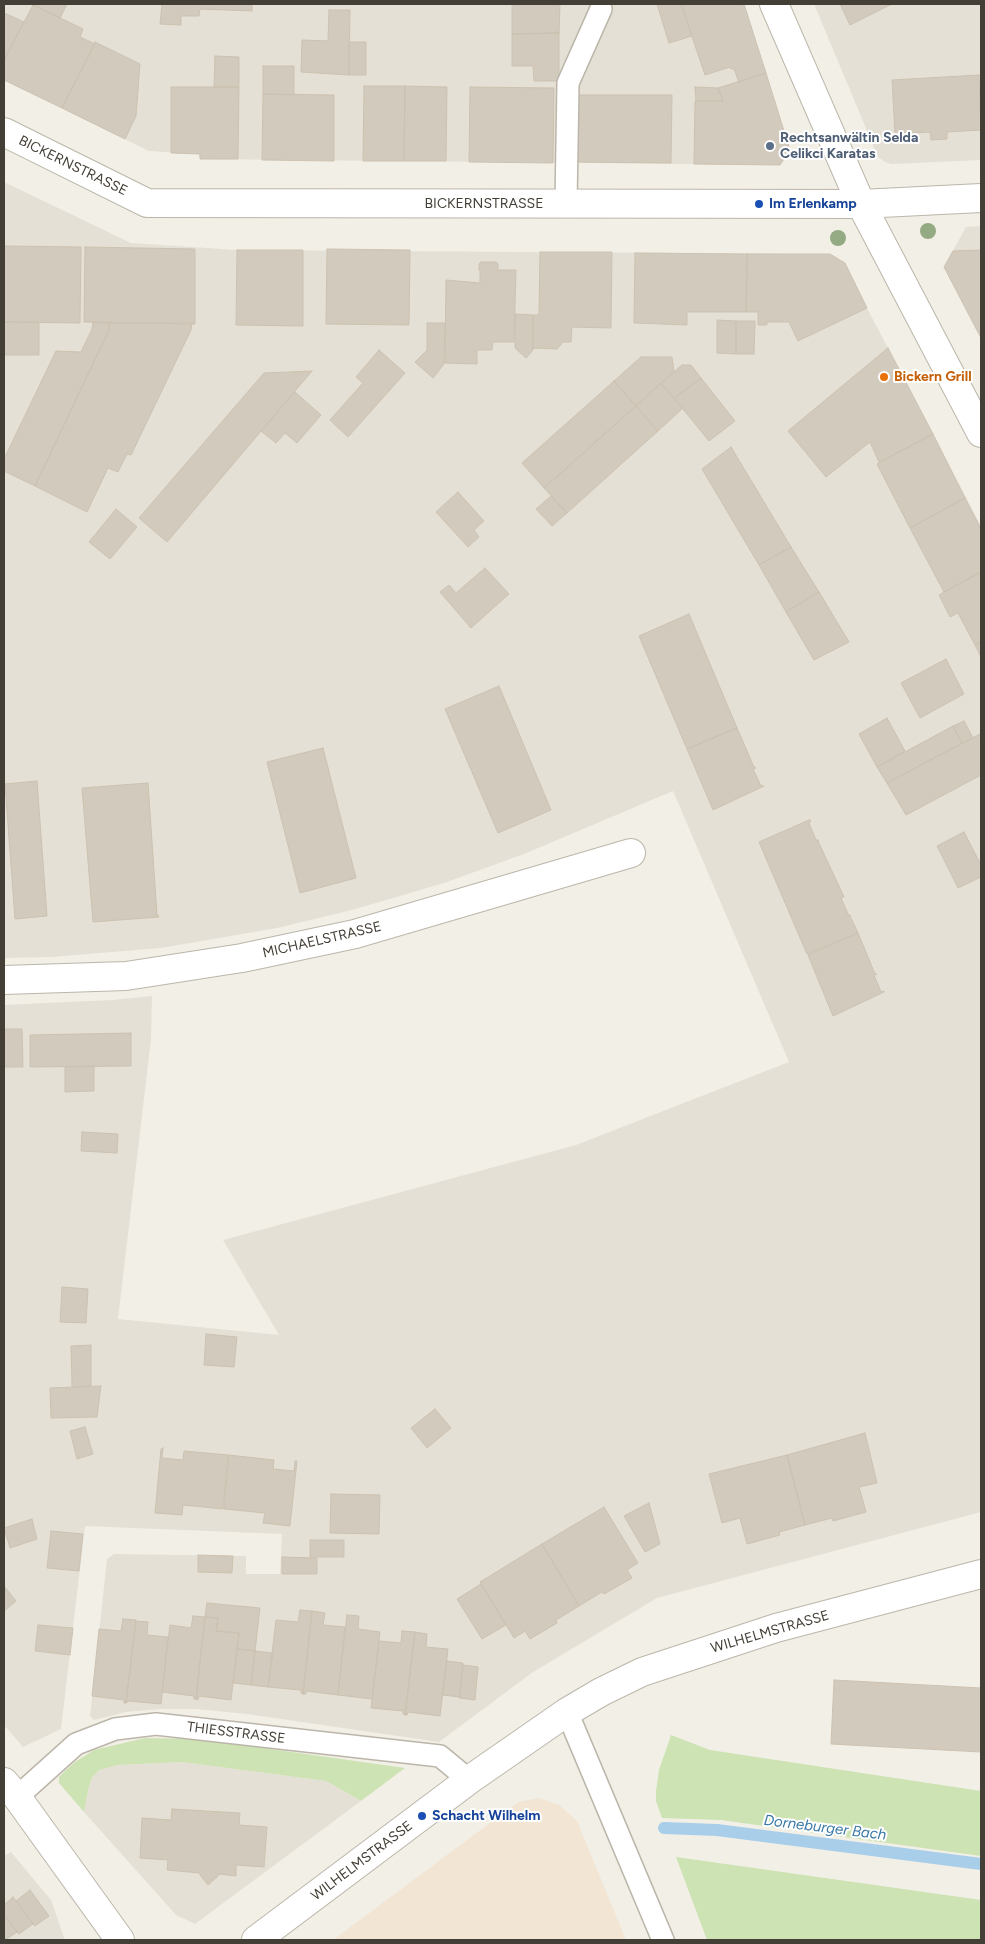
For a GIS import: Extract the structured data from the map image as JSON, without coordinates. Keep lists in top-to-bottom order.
{
  "streets": {
    "street": [
      "BICKERNSTRASSE",
      "MICHAELSTRASSE",
      "WILHELMSTRASSE",
      "THIESSTRASSE"
    ]
  },
  "crossings": [
    ["WILHELMSTRASSE", "THIESSTRASSE"]
  ],
  "water": ["Dorneburger Bach"],
  "places": [
    "Rechtsanwältin Selda Celikci Karatas",
    "Im Erlenkamp",
    "Bickern Grill",
    "Schacht Wilhelm"
  ]
}
